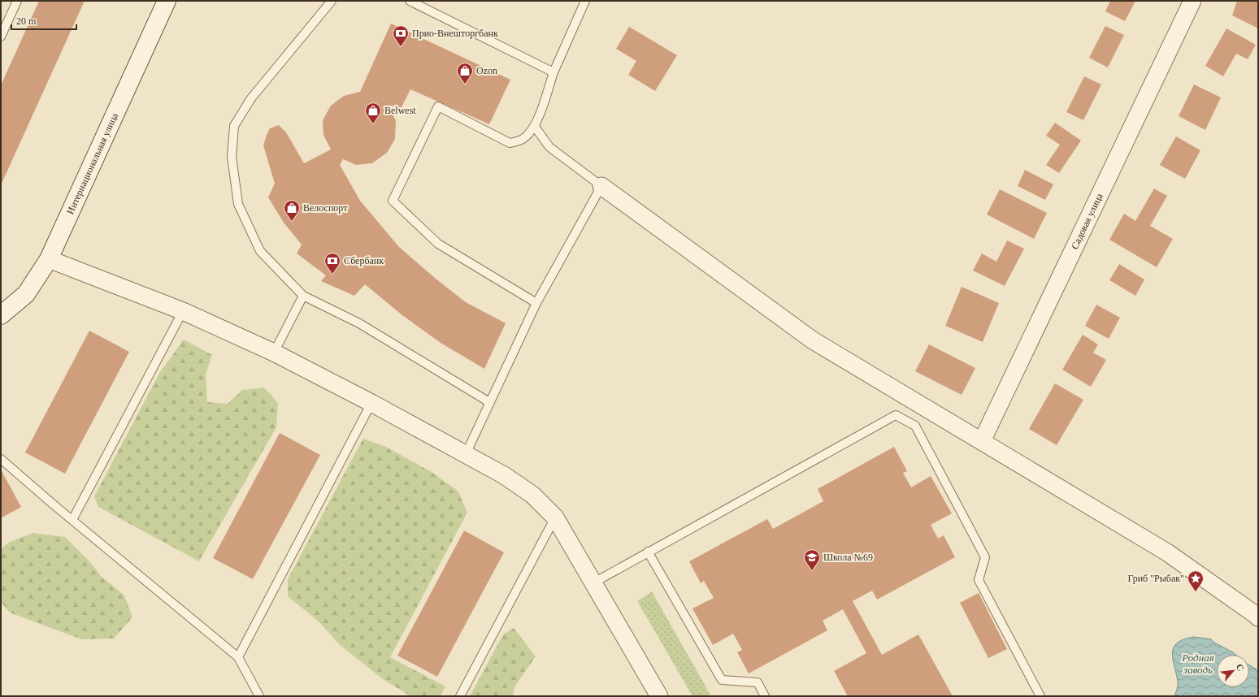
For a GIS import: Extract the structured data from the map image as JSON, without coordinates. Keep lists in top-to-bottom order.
{
  "streets": {
    "main road": ["Интернациональная улица"],
    "street": ["Садовая улица"]
  },
  "water": ["Родная заводь"],
  "places": {
    "bank": ["Прио-Внешторгбанк", "Сбербанк"],
    "shop": ["Ozon", "Belwest", "Велоспорт"],
    "school or university": ["Школа №69"],
    "place": ["Гриб \"Рыбак\""]
  },
  "scale_bar": "20 m",
  "north": "top right"
}
